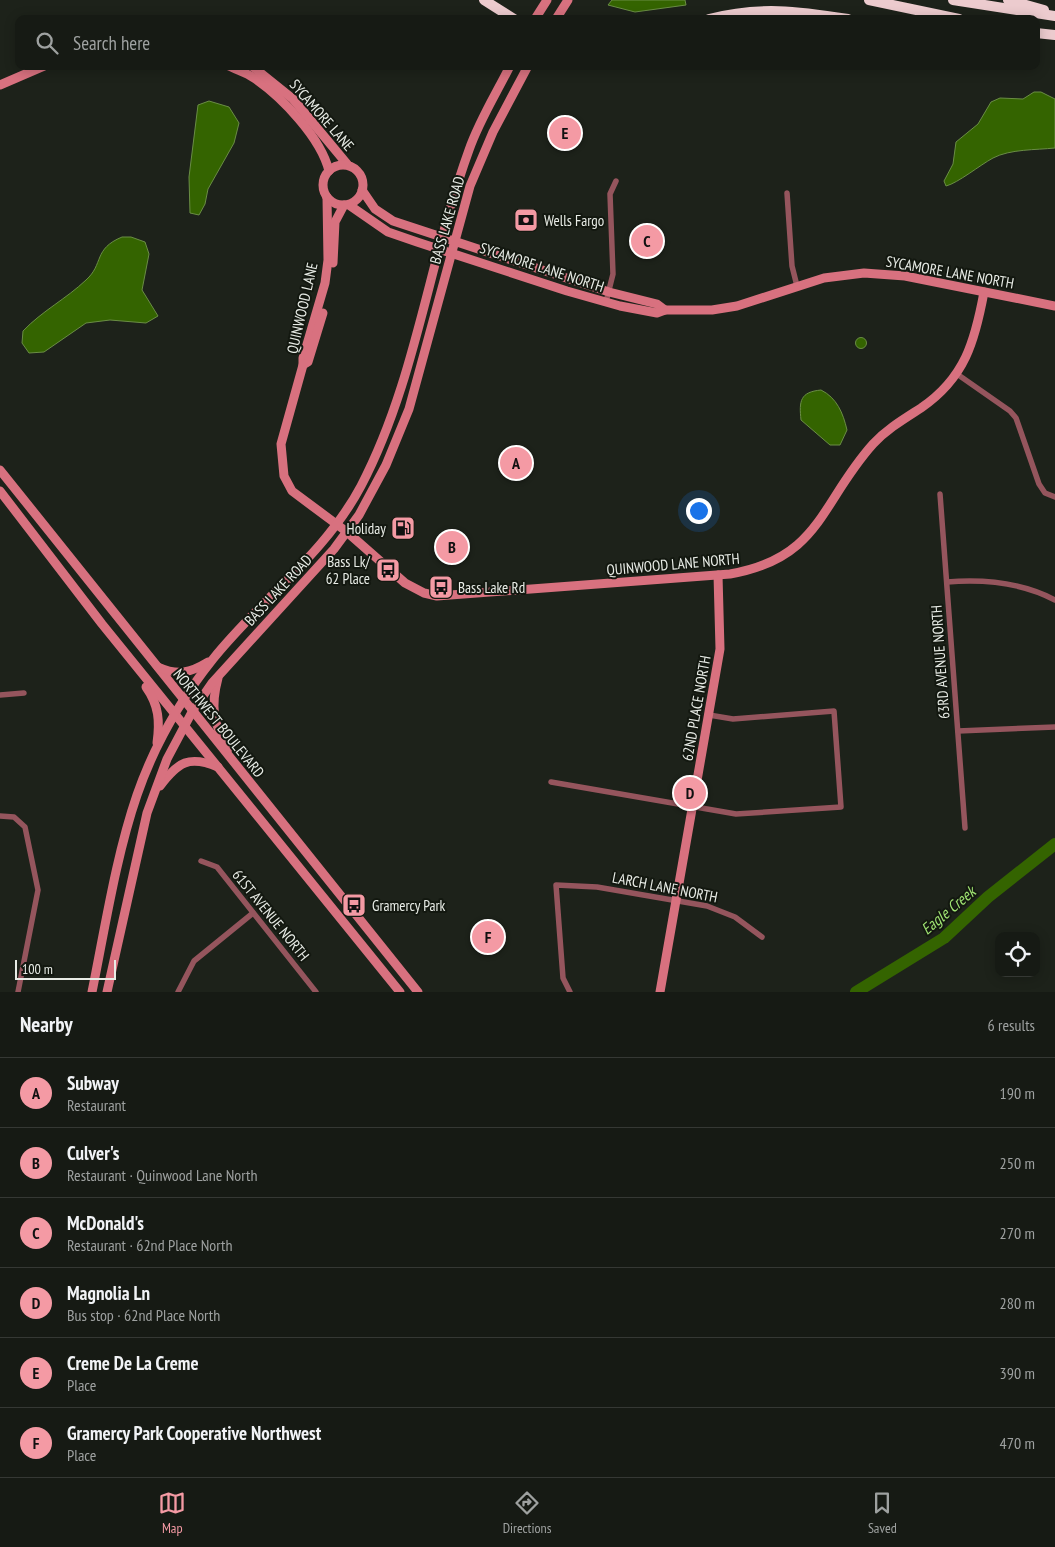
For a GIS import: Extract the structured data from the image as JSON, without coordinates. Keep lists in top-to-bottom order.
{
  "streets": {
    "main road": [
      "SYCAMORE LANE",
      "BASS LAKE ROAD",
      "SYCAMORE LANE NORTH",
      "QUINWOOD LANE",
      "QUINWOOD LANE NORTH",
      "62ND PLACE NORTH",
      "NORTHWEST BOULEVARD"
    ],
    "street": ["63RD AVENUE NORTH", "LARCH LANE NORTH", "61ST AVENUE NORTH"]
  },
  "crossings": [
    ["SYCAMORE LANE", "QUINWOOD LANE"],
    ["BASS LAKE ROAD", "SYCAMORE LANE NORTH"],
    ["BASS LAKE ROAD", "QUINWOOD LANE"],
    ["BASS LAKE ROAD", "QUINWOOD LANE NORTH"],
    ["BASS LAKE ROAD", "NORTHWEST BOULEVARD"],
    ["SYCAMORE LANE NORTH", "QUINWOOD LANE NORTH"],
    ["QUINWOOD LANE", "QUINWOOD LANE NORTH"],
    ["QUINWOOD LANE NORTH", "62ND PLACE NORTH"],
    ["62ND PLACE NORTH", "LARCH LANE NORTH"]
  ],
  "water": ["Eagle Creek"],
  "places": {
    "bank": ["Wells Fargo"],
    "fuel station": ["Holiday"],
    "bus stop": ["Bass Lk/ 62 Place", "Bass Lake Rd", "Gramercy Park"]
  },
  "scale_bar": "100 m",
  "page": {
    "search": "Search here",
    "pins": [
      "E",
      "C",
      "A",
      "B",
      "D",
      "F"
    ],
    "scale": "100 m",
    "heading": ["Nearby", "6 results"],
    "list": [
      {
        "mark": "A",
        "name": "Subway",
        "note": "Restaurant",
        "value": "190 m"
      },
      {
        "mark": "B",
        "name": "Culver's",
        "note": "Restaurant · Quinwood Lane North",
        "value": "250 m"
      },
      {
        "mark": "C",
        "name": "McDonald's",
        "note": "Restaurant · 62nd Place North",
        "value": "270 m"
      },
      {
        "mark": "D",
        "name": "Magnolia Ln",
        "note": "Bus stop · 62nd Place North",
        "value": "280 m"
      },
      {
        "mark": "E",
        "name": "Creme De La Creme",
        "note": "Place",
        "value": "390 m"
      },
      {
        "mark": "F",
        "name": "Gramercy Park Cooperative Northwest",
        "note": "Place",
        "value": "470 m"
      }
    ],
    "nav": ["Map", "Directions", "Saved"]
  }
}
